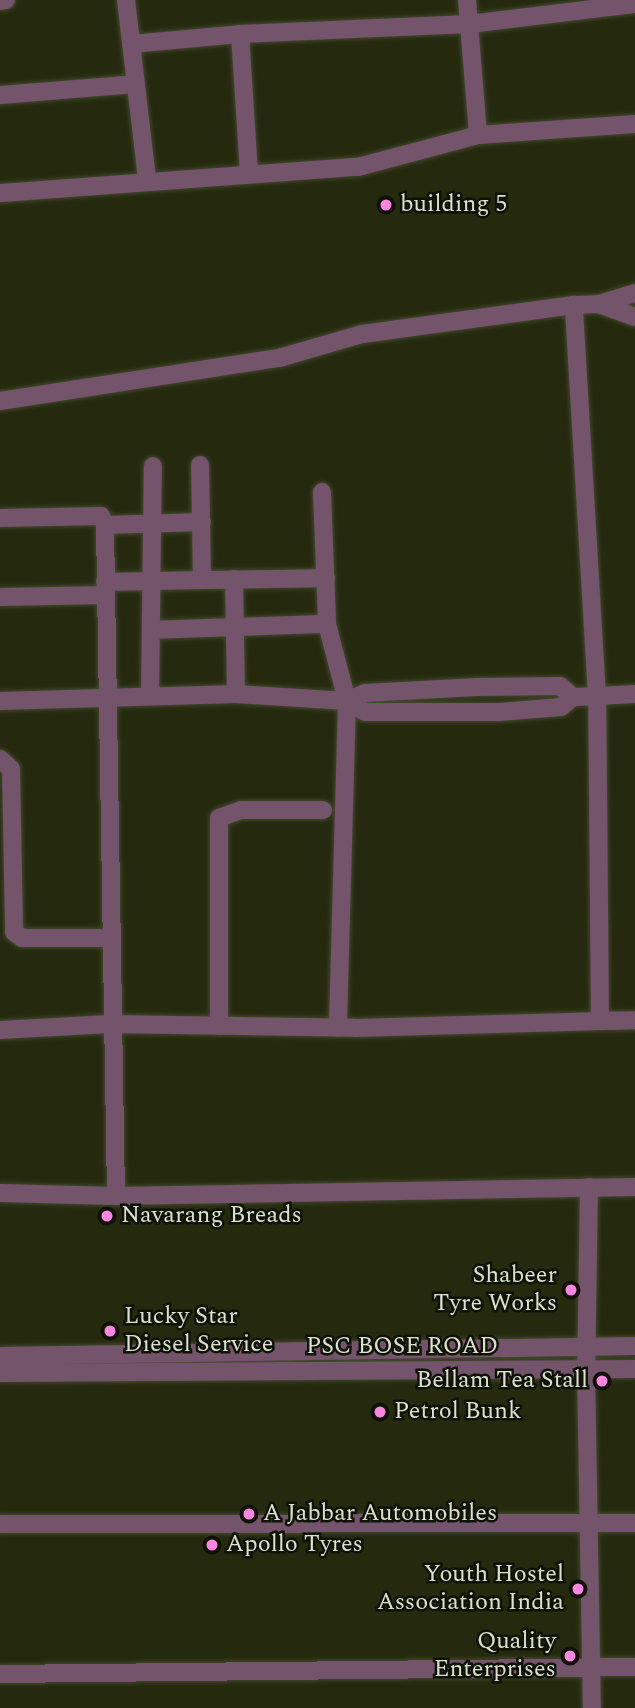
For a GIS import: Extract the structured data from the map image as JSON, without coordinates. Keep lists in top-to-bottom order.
{
  "streets": {
    "street": ["PSC BOSE ROAD"]
  },
  "places": [
    "building 5",
    "Navarang Breads",
    "Shabeer Tyre Works",
    "Lucky Star Diesel Service",
    "Bellam Tea Stall",
    "Petrol Bunk",
    "A Jabbar Automobiles",
    "Apollo Tyres",
    "Youth Hostel Association India",
    "Quality Enterprises"
  ]
}
